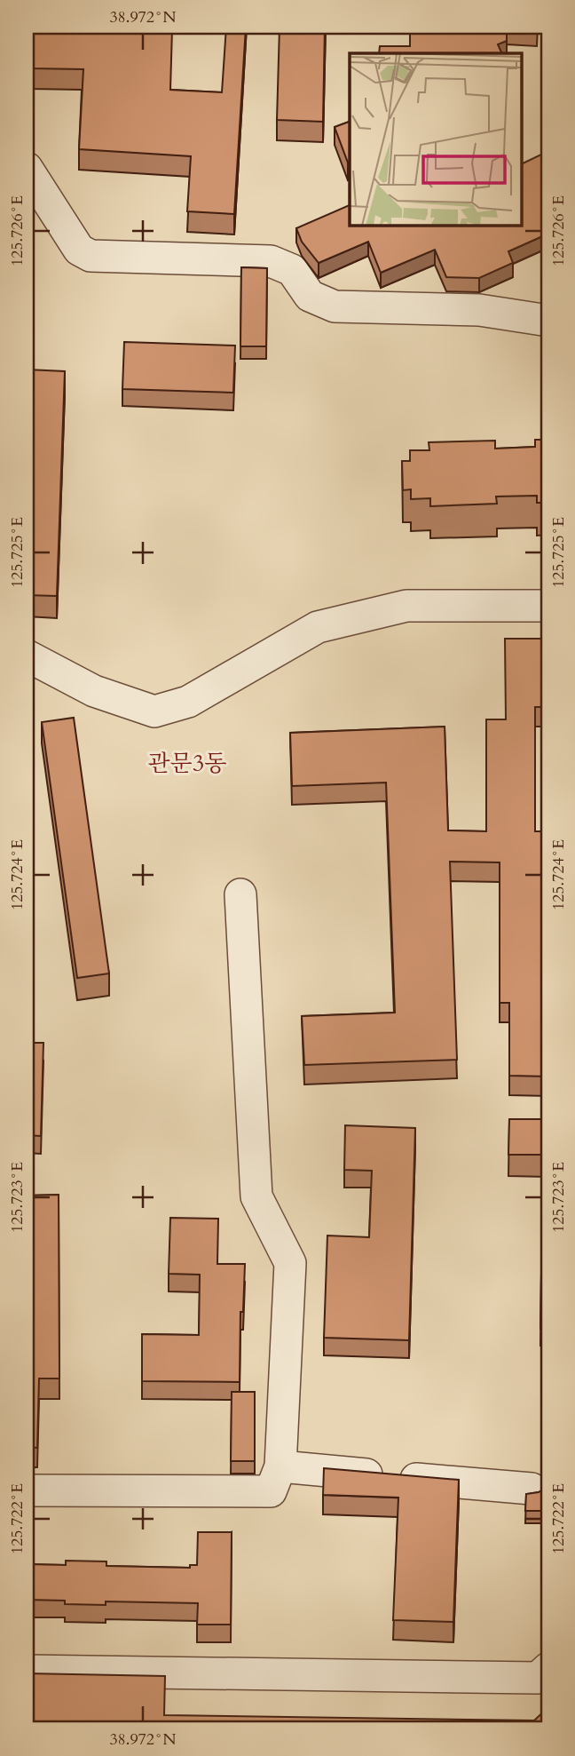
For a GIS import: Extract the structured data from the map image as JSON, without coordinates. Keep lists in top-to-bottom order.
{
  "districts": ["관문3동"],
  "coordinates": [
    "38.972°N",
    "125.726°E",
    "125.725°E",
    "125.724°E",
    "125.723°E",
    "125.722°E"
  ]
}
